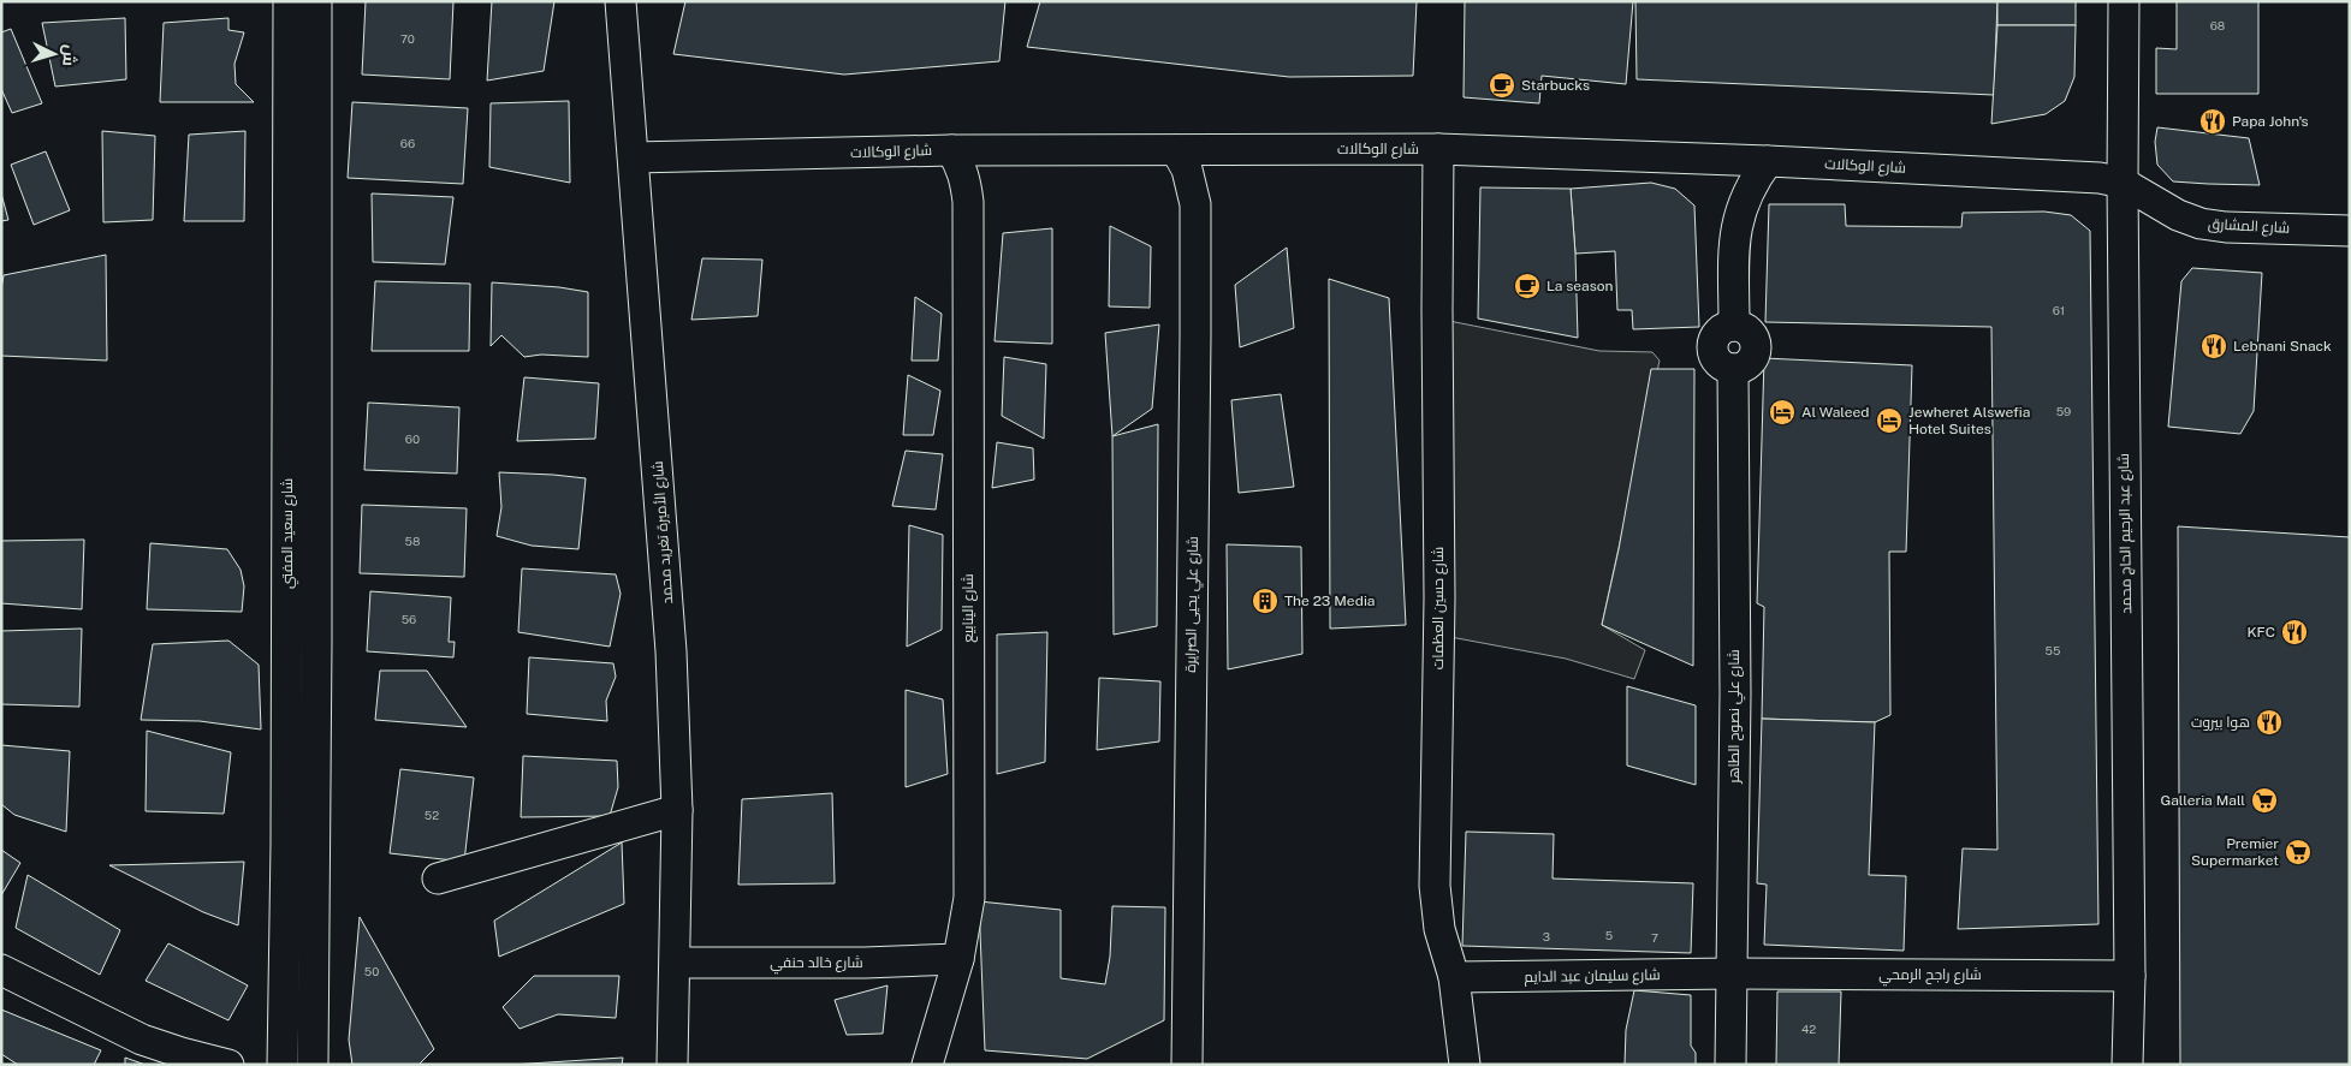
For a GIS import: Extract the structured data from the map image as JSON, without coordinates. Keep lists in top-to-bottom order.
{
  "streets": {
    "street": [
      "شارع الوكالات",
      "شارع المشارق",
      "شارع الأميرة تغريد محمد",
      "شارع سعيد المفتي",
      "شارع عبد الرحيم الحاج محمد",
      "شارع علي يحيى الصرايرة",
      "شارع الينابيع",
      "شارع حسين العظمات",
      "شارع علي نصوح الطاهر",
      "شارع خالد حنفي",
      "شارع راجح الرمحي",
      "شارع سليمان عبد الدايم"
    ]
  },
  "crossings": [
    ["شارع الوكالات", "شارع المشارق"],
    ["شارع الوكالات", "شارع الأميرة تغريد محمد"],
    ["شارع الوكالات", "شارع عبد الرحيم الحاج محمد"],
    ["شارع الوكالات", "شارع علي يحيى الصرايرة"],
    ["شارع الوكالات", "شارع الينابيع"],
    ["شارع الوكالات", "شارع حسين العظمات"],
    ["شارع الوكالات", "شارع علي نصوح الطاهر"],
    ["شارع المشارق", "شارع عبد الرحيم الحاج محمد"],
    ["شارع الأميرة تغريد محمد", "شارع خالد حنفي"],
    ["شارع عبد الرحيم الحاج محمد", "شارع راجح الرمحي"],
    ["شارع الينابيع", "شارع خالد حنفي"],
    ["شارع حسين العظمات", "شارع سليمان عبد الدايم"],
    ["شارع علي نصوح الطاهر", "شارع راجح الرمحي"],
    ["شارع علي نصوح الطاهر", "شارع سليمان عبد الدايم"],
    ["شارع راجح الرمحي", "شارع سليمان عبد الدايم"]
  ],
  "places": {
    "cafe": ["Starbucks", "La season"],
    "restaurant": [
      "Papa John's",
      "Lebnani Snack",
      "KFC",
      "هوا بيروت"
    ],
    "hotel": ["Al Waleed", "Jewheret Alswefia Hotel Suites"],
    "building": ["The 23 Media"],
    "supermarket": ["Galleria Mall", "Premier Supermarket"]
  },
  "house_numbers": [
    "68",
    "70",
    "66",
    "61",
    "59",
    "60",
    "58",
    "56",
    "55",
    "52",
    "5",
    "3",
    "7",
    "50",
    "42"
  ],
  "north": "right"
}
